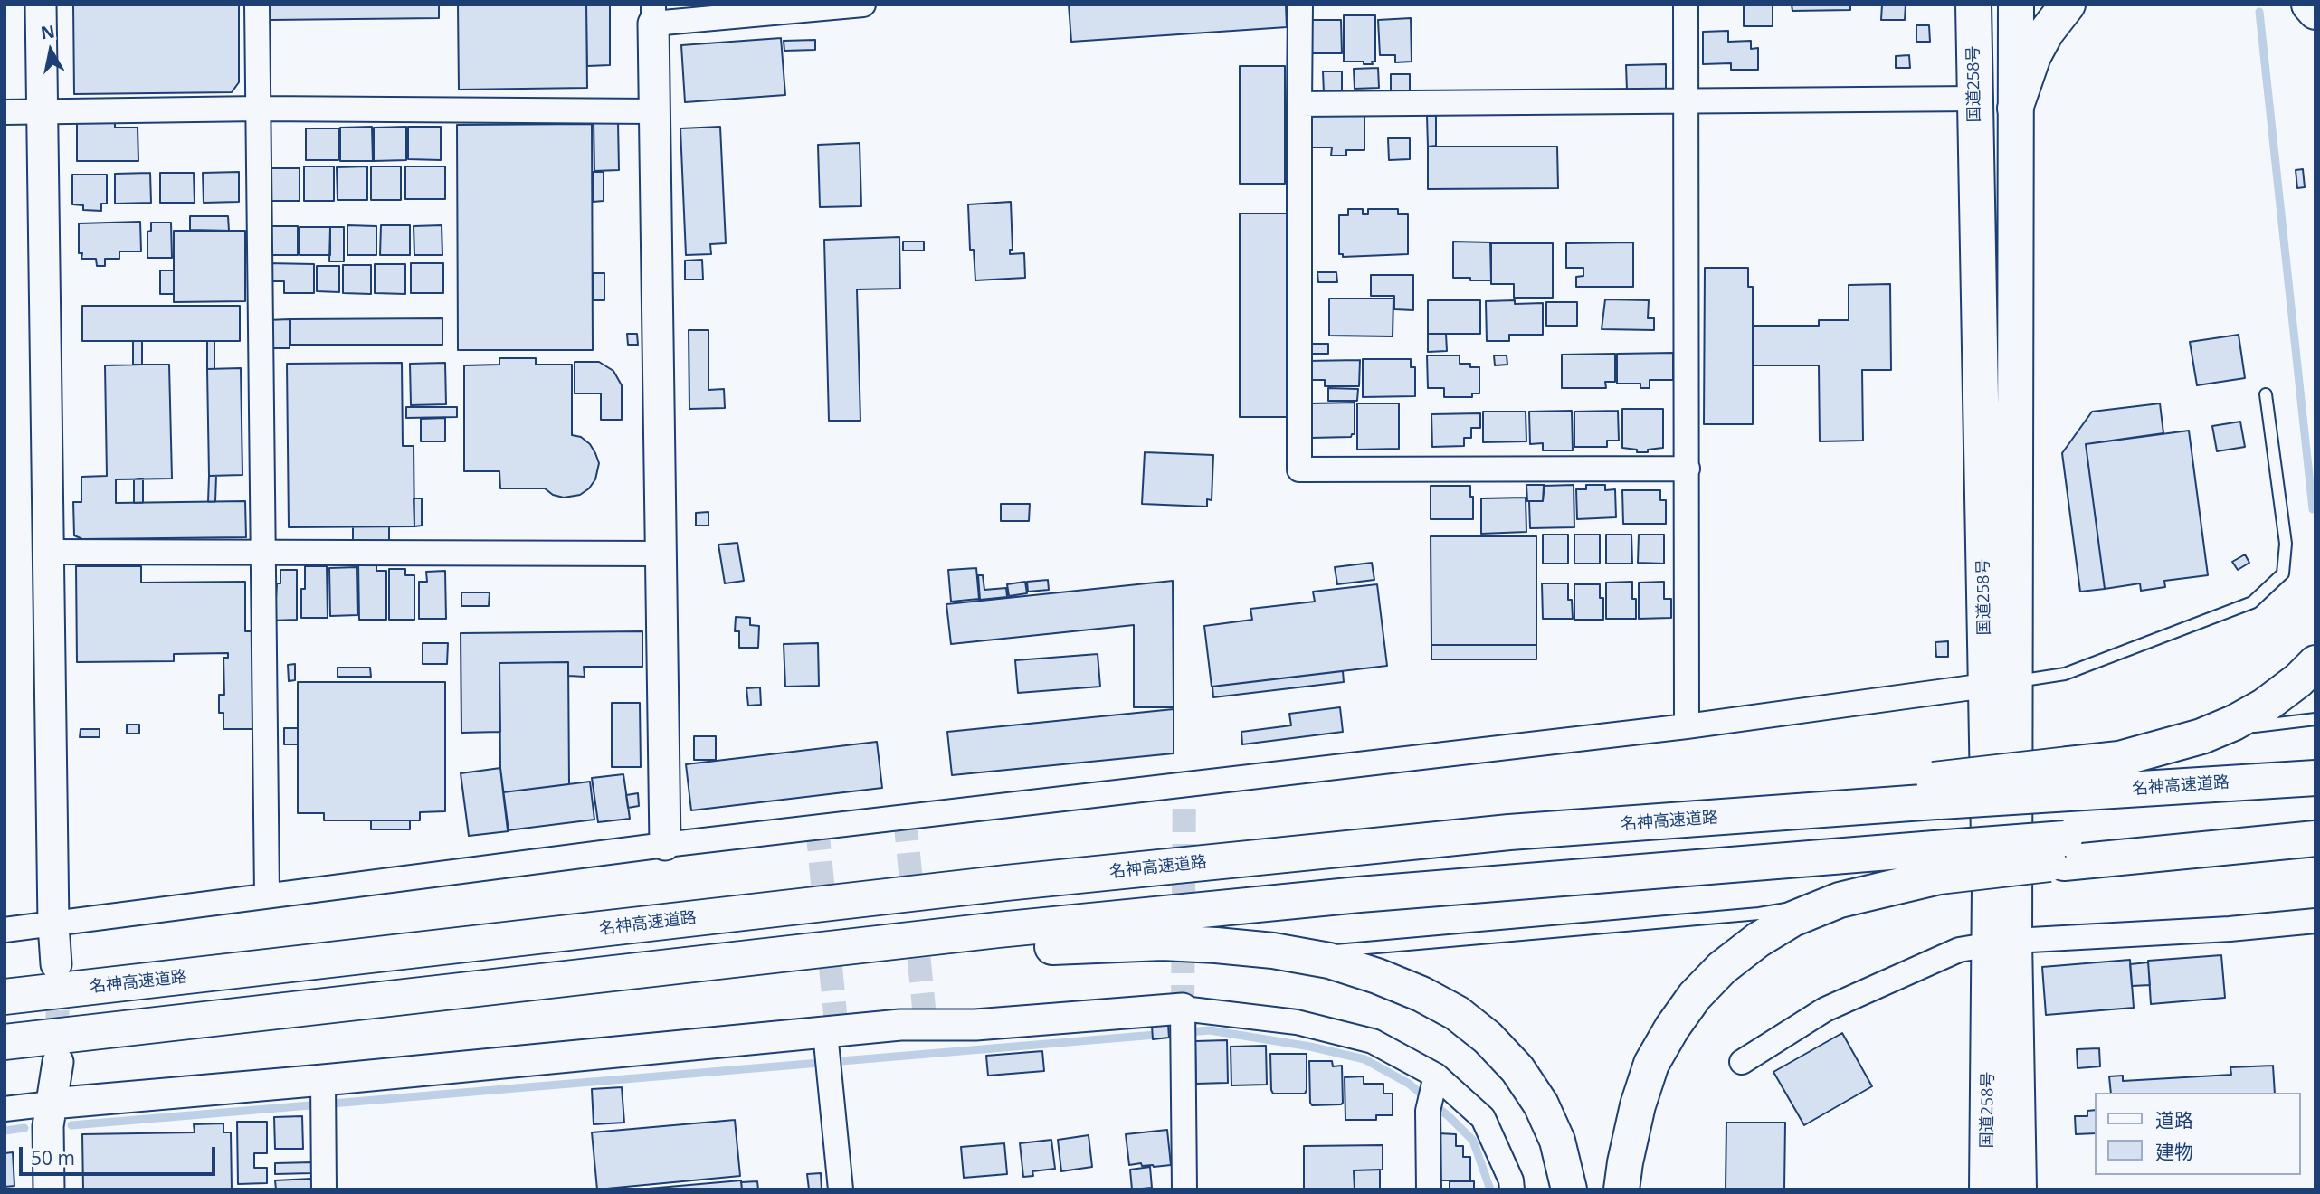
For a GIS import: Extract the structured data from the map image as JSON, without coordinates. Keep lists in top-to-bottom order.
{
  "streets": {
    "highway": ["国道258号", "名神高速道路"]
  },
  "legend": ["道路", "建物"],
  "scale_bar": "50 m",
  "north": "top"
}
